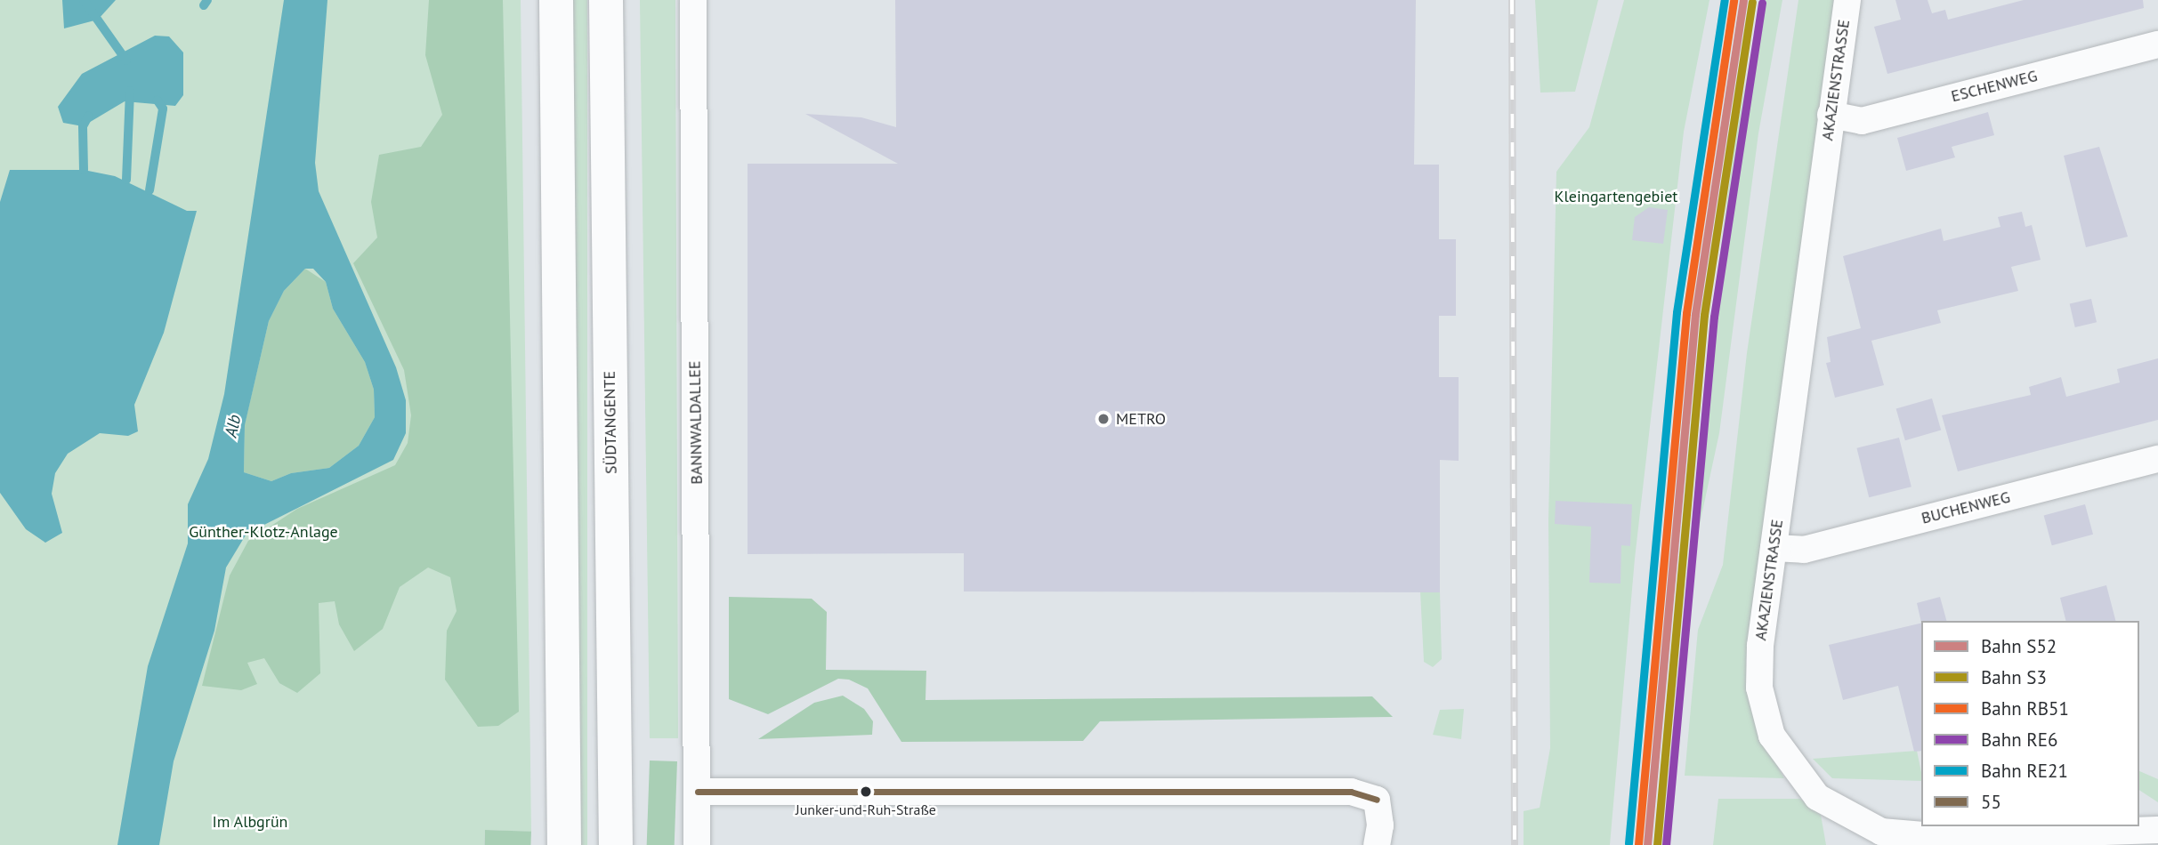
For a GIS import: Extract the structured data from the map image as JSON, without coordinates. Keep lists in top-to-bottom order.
{
  "streets": {
    "highway": ["SÜDTANGENTE"],
    "street": [
      "AKAZIENSTRASSE",
      "ESCHENWEG",
      "BANNWALDALLEE",
      "BUCHENWEG"
    ]
  },
  "crossings": [
    ["AKAZIENSTRASSE", "ESCHENWEG"],
    ["AKAZIENSTRASSE", "BUCHENWEG"]
  ],
  "water": ["Alb"],
  "parks": ["Kleingartengebiet", "Günther-Klotz-Anlage", "Im Albgrün"],
  "places": ["METRO", "Junker-und-Ruh-Straße"],
  "lines": [
    "rail line S52",
    "rail line RB51",
    "rail line RE21",
    "rail line S3",
    "rail line RE6",
    "transit line 55"
  ],
  "legend": [
    "Bahn S52",
    "Bahn S3",
    "Bahn RB51",
    "Bahn RE6",
    "Bahn RE21",
    "55"
  ]
}
